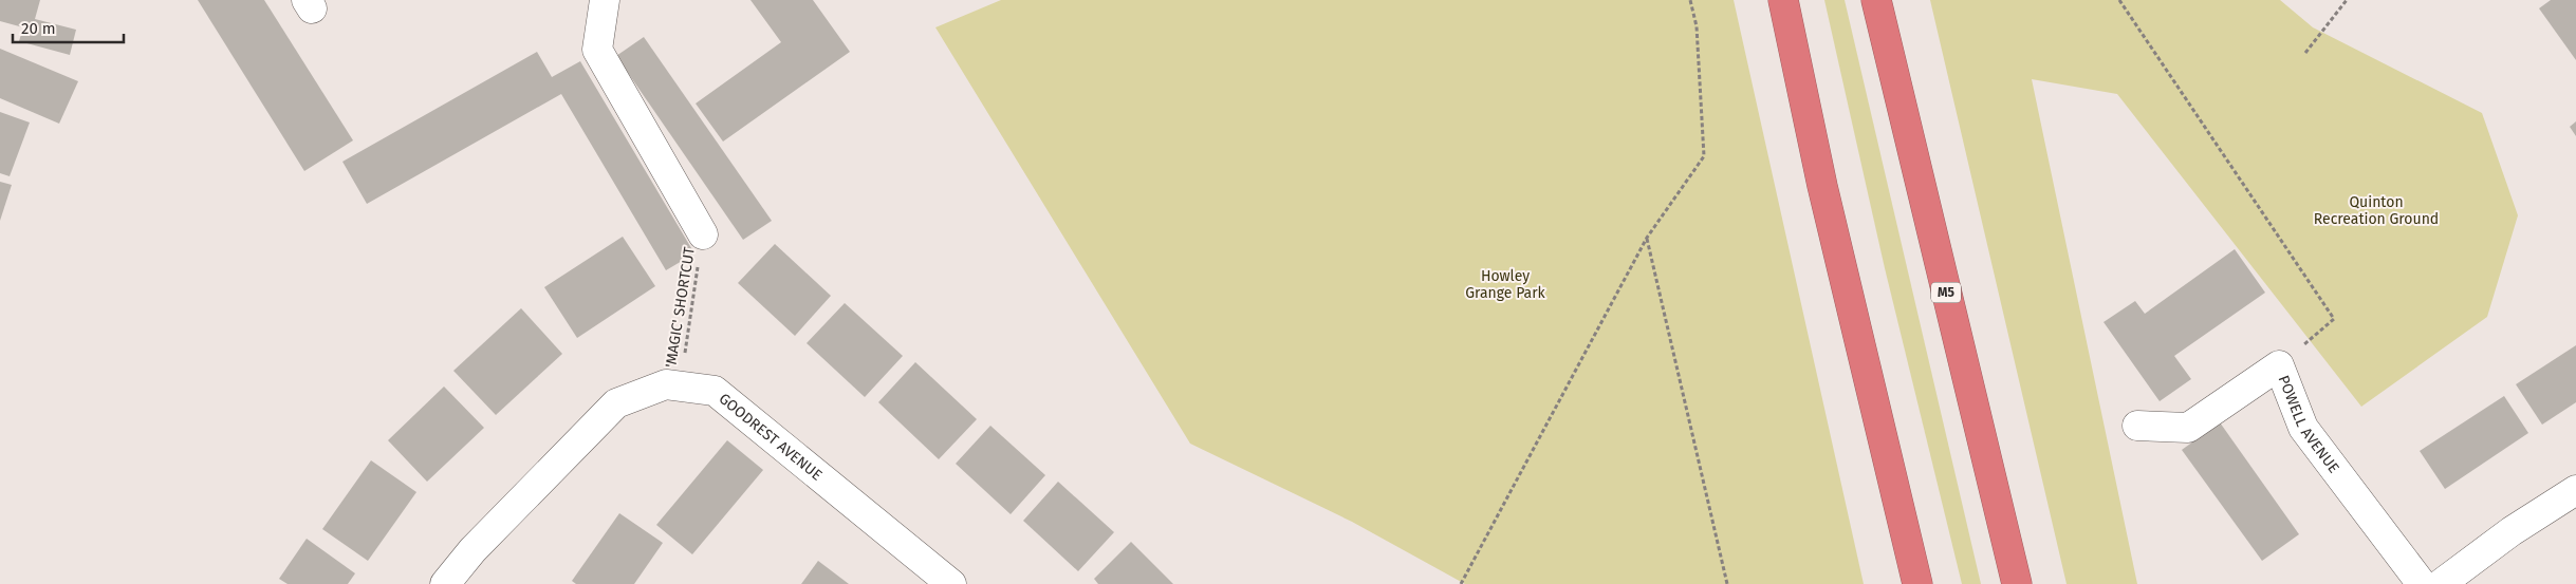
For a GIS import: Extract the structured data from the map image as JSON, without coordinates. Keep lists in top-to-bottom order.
{
  "streets": {
    "highway": ["M5"],
    "street": ["POWELL AVENUE", "GOODREST AVENUE"],
    "path": ["'MAGIC' SHORTCUT"]
  },
  "crossings": [
    ["'MAGIC' SHORTCUT", "GOODREST AVENUE"]
  ],
  "parks": ["Quinton Recreation Ground", "Howley Grange Park"],
  "scale_bar": "20 m"
}
